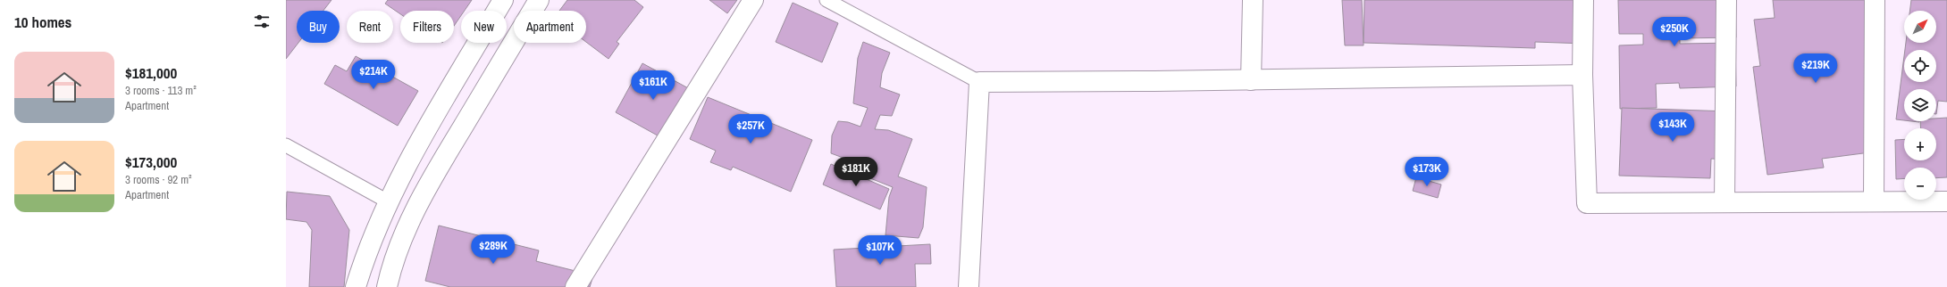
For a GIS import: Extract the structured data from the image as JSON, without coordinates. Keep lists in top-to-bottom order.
{
  "north": "top right",
  "page": {
    "heading": "10 homes",
    "map_buttons": ["+", "−"],
    "chip": [
      "Buy",
      "Rent",
      "Filters",
      "New",
      "Apartment"
    ],
    "price": [
      "$250K",
      "$219K",
      "$214K",
      "$161K",
      "$143K",
      "$257K",
      "$181K",
      "$173K",
      "$289K",
      "$107K"
    ],
    "list": [
      {
        "name": "$181,000",
        "note": "3 rooms · 113 m² · Apartment"
      },
      {
        "name": "$173,000",
        "note": "3 rooms · 92 m² · Apartment"
      }
    ]
  }
}
